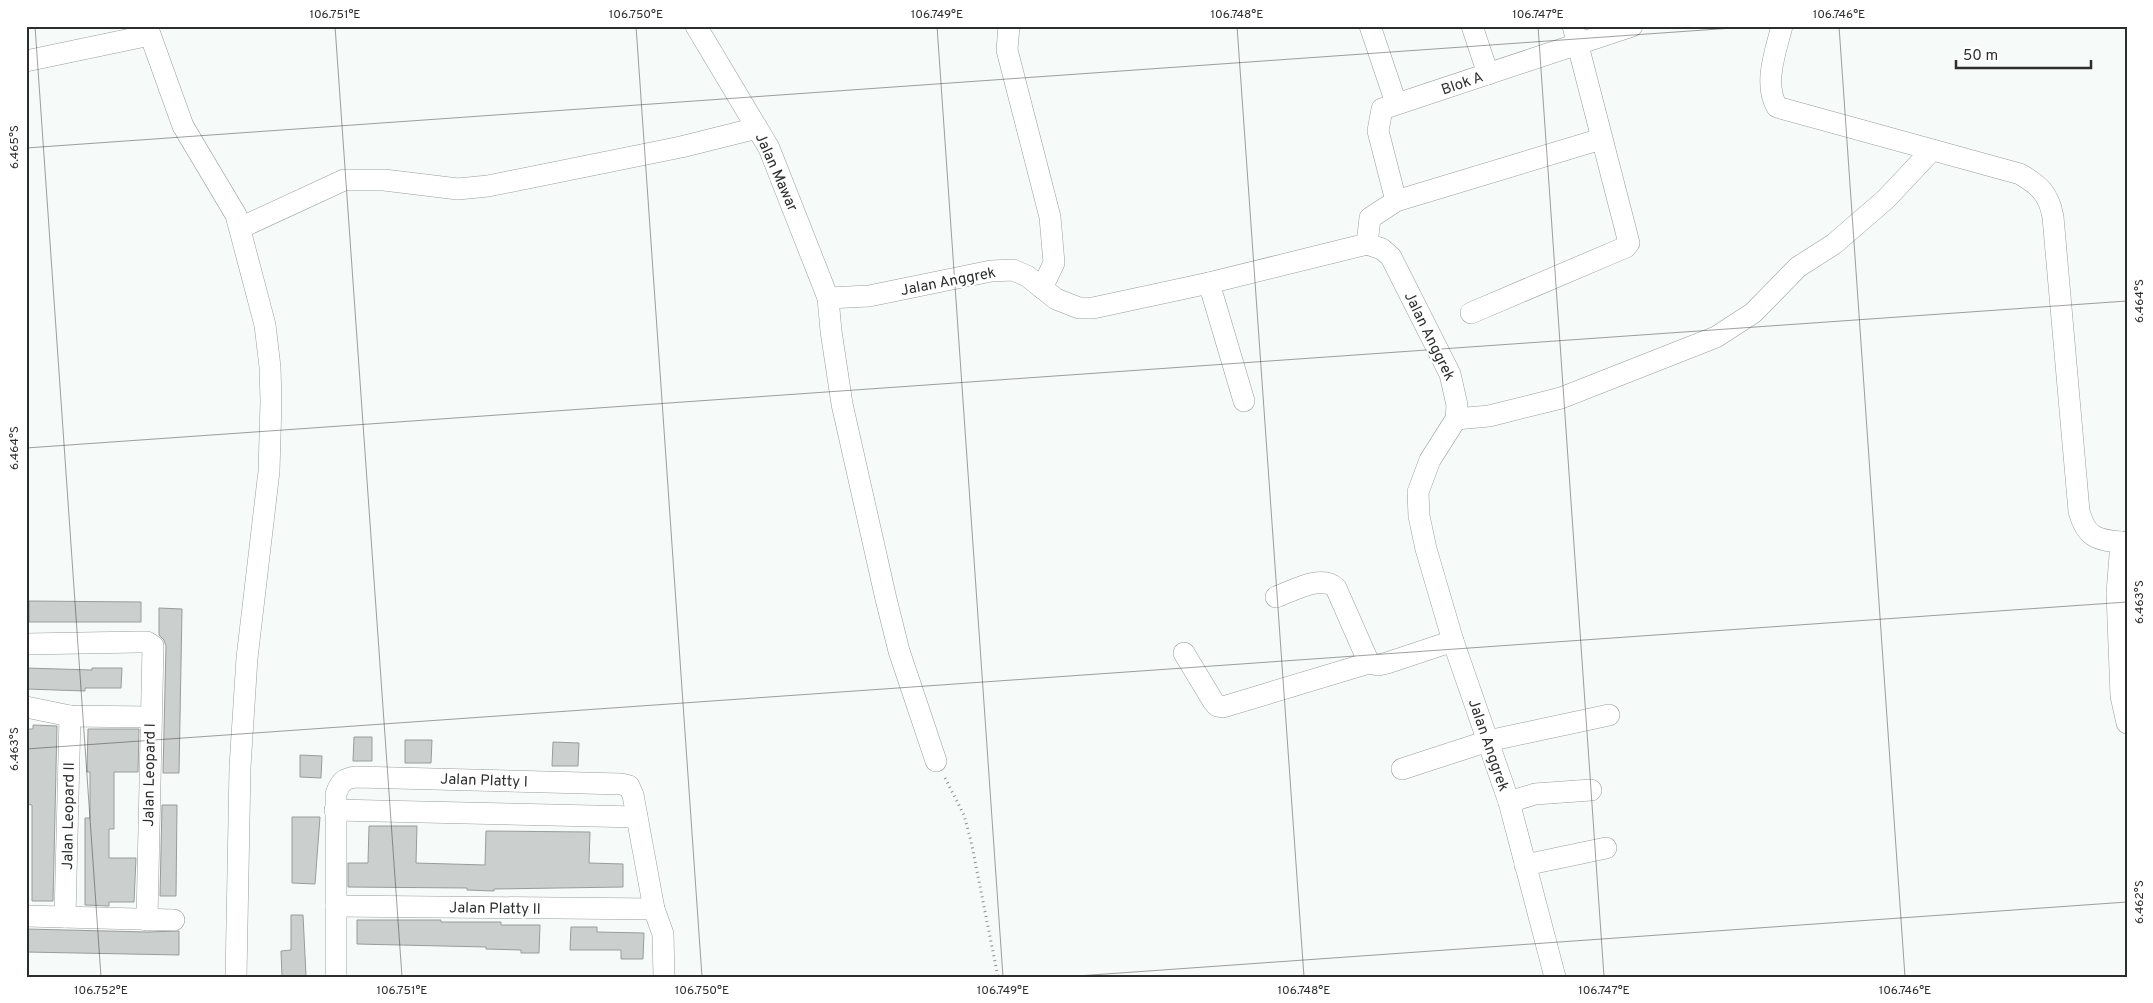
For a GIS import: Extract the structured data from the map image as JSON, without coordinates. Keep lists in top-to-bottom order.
{
  "streets": {
    "street": [
      "Blok A",
      "Jalan Mawar",
      "Jalan Anggrek",
      "Jalan Leopard I",
      "Jalan Platty I",
      "Jalan Leopard II",
      "Jalan Platty II"
    ]
  },
  "crossings": [
    ["Jalan Mawar", "Jalan Anggrek"],
    ["Jalan Platty I", "Jalan Platty II"]
  ],
  "scale_bar": "50 m",
  "coordinates": [
    "106.751°E",
    "106.750°E",
    "106.749°E",
    "106.748°E",
    "106.747°E",
    "106.746°E",
    "6.465°S",
    "6.464°S",
    "6.463°S",
    "6.462°S",
    "106.752°E"
  ]
}
